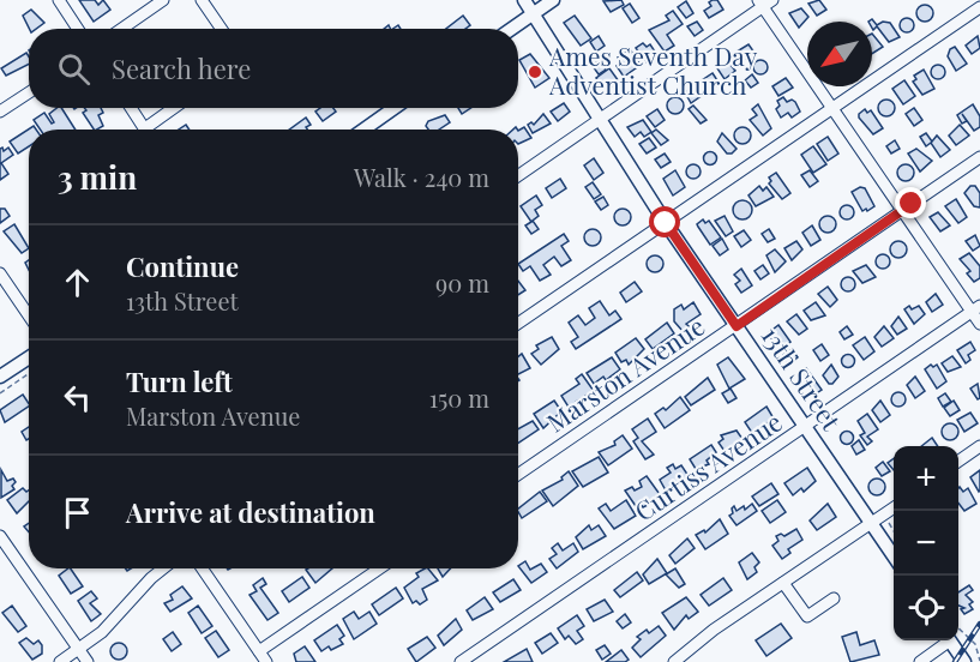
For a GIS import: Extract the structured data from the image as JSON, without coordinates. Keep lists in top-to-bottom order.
{
  "streets": {
    "main road": ["13th Street"],
    "street": ["Marston Avenue", "Curtiss Avenue"]
  },
  "crossings": [
    ["Marston Avenue", "13th Street"],
    ["13th Street", "Curtiss Avenue"]
  ],
  "places": ["Ames Seventh Day Adventist Church"],
  "north": "bottom left",
  "page": {
    "search": "Search here",
    "heading": ["3 min", "Walk · 240 m"],
    "list": [
      ["Continue", "13th Street", "90 m"],
      ["Turn left", "Marston Avenue", "150 m"],
      "Arrive at destination"
    ],
    "map_buttons": ["+", "−"]
  }
}
